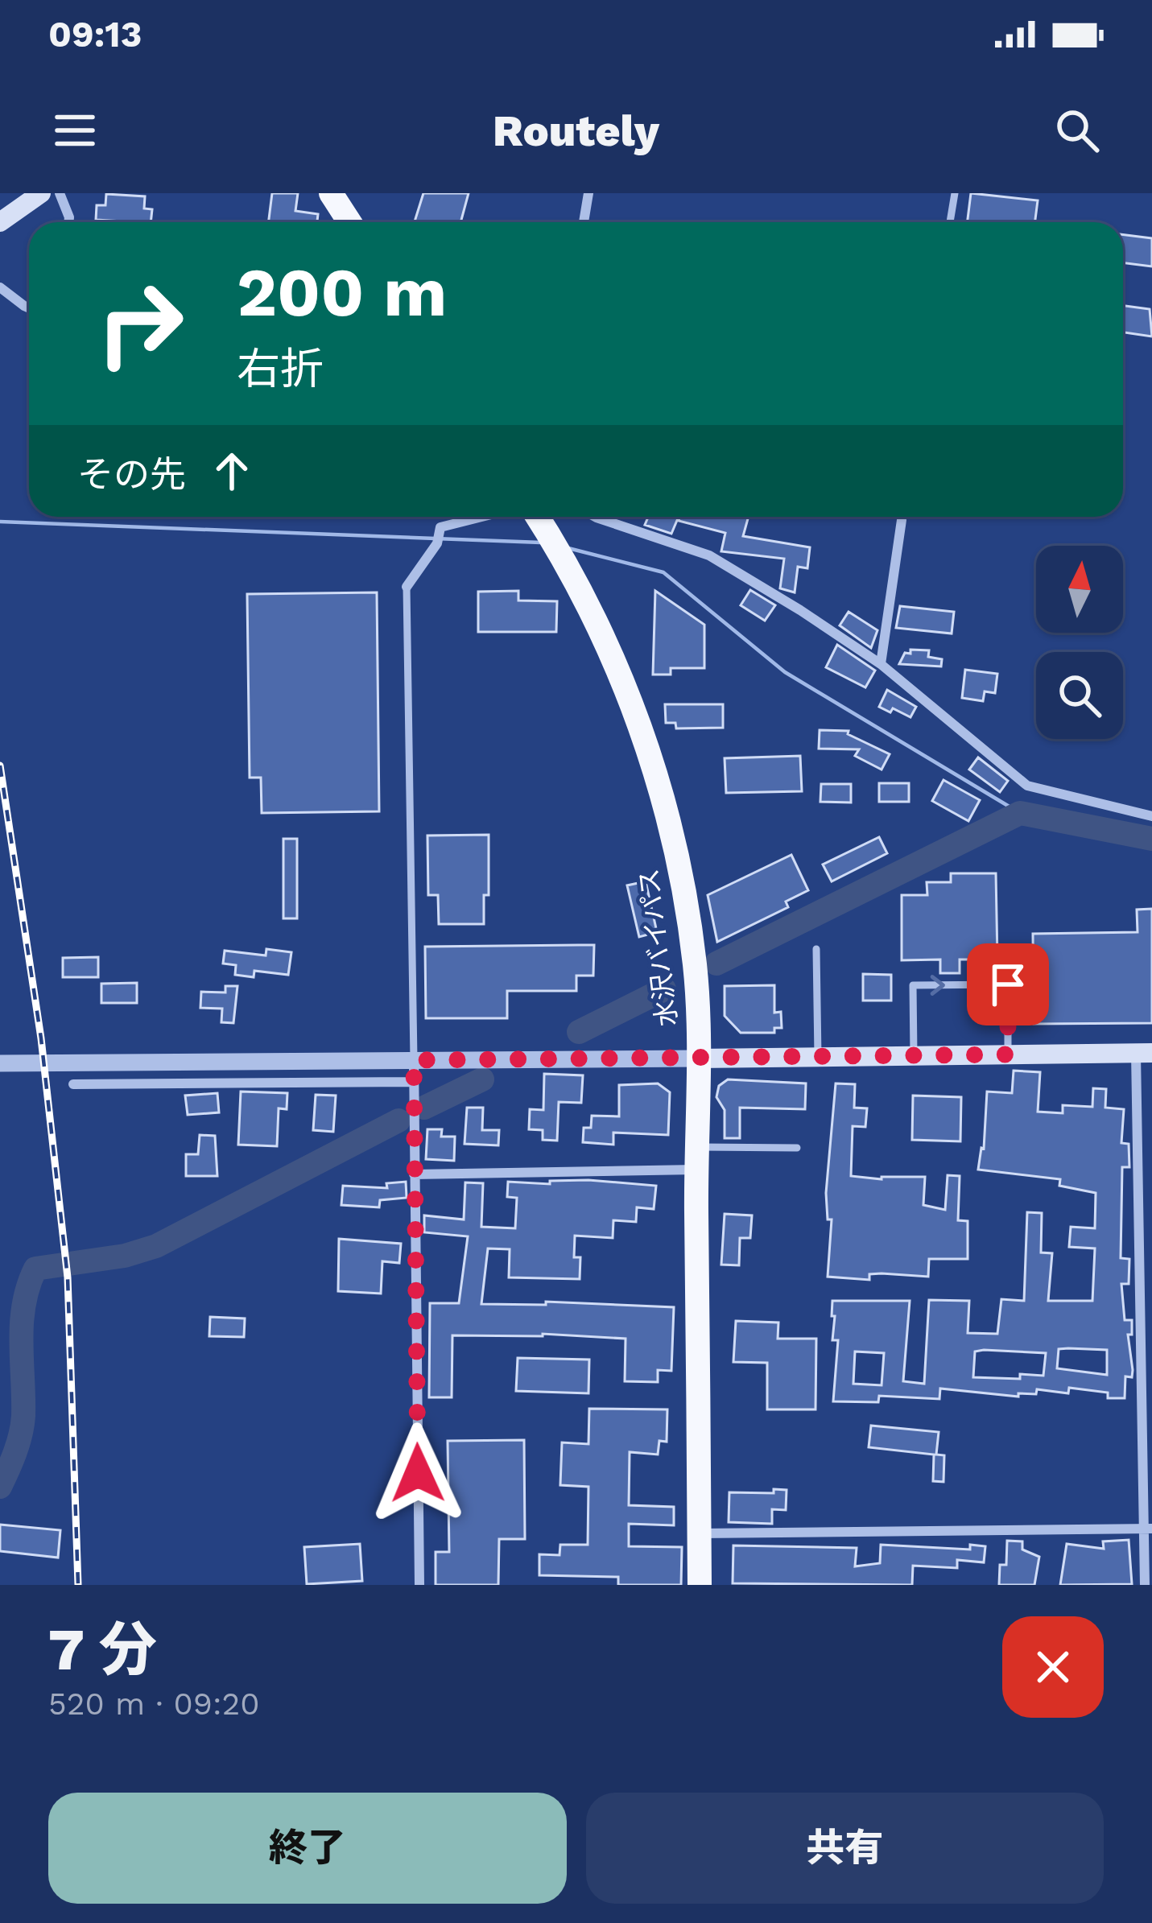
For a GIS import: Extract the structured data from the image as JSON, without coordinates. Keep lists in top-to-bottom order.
{
  "streets": {
    "highway": ["水沢バイパス"]
  },
  "north": "top",
  "page": {
    "status": "09:13",
    "header": "Routely",
    "turn": ["200 m", "右折"],
    "then": "その先",
    "heading": ["7 分", "520 m · 09:20"],
    "buttons": ["終了", "共有"]
  }
}
